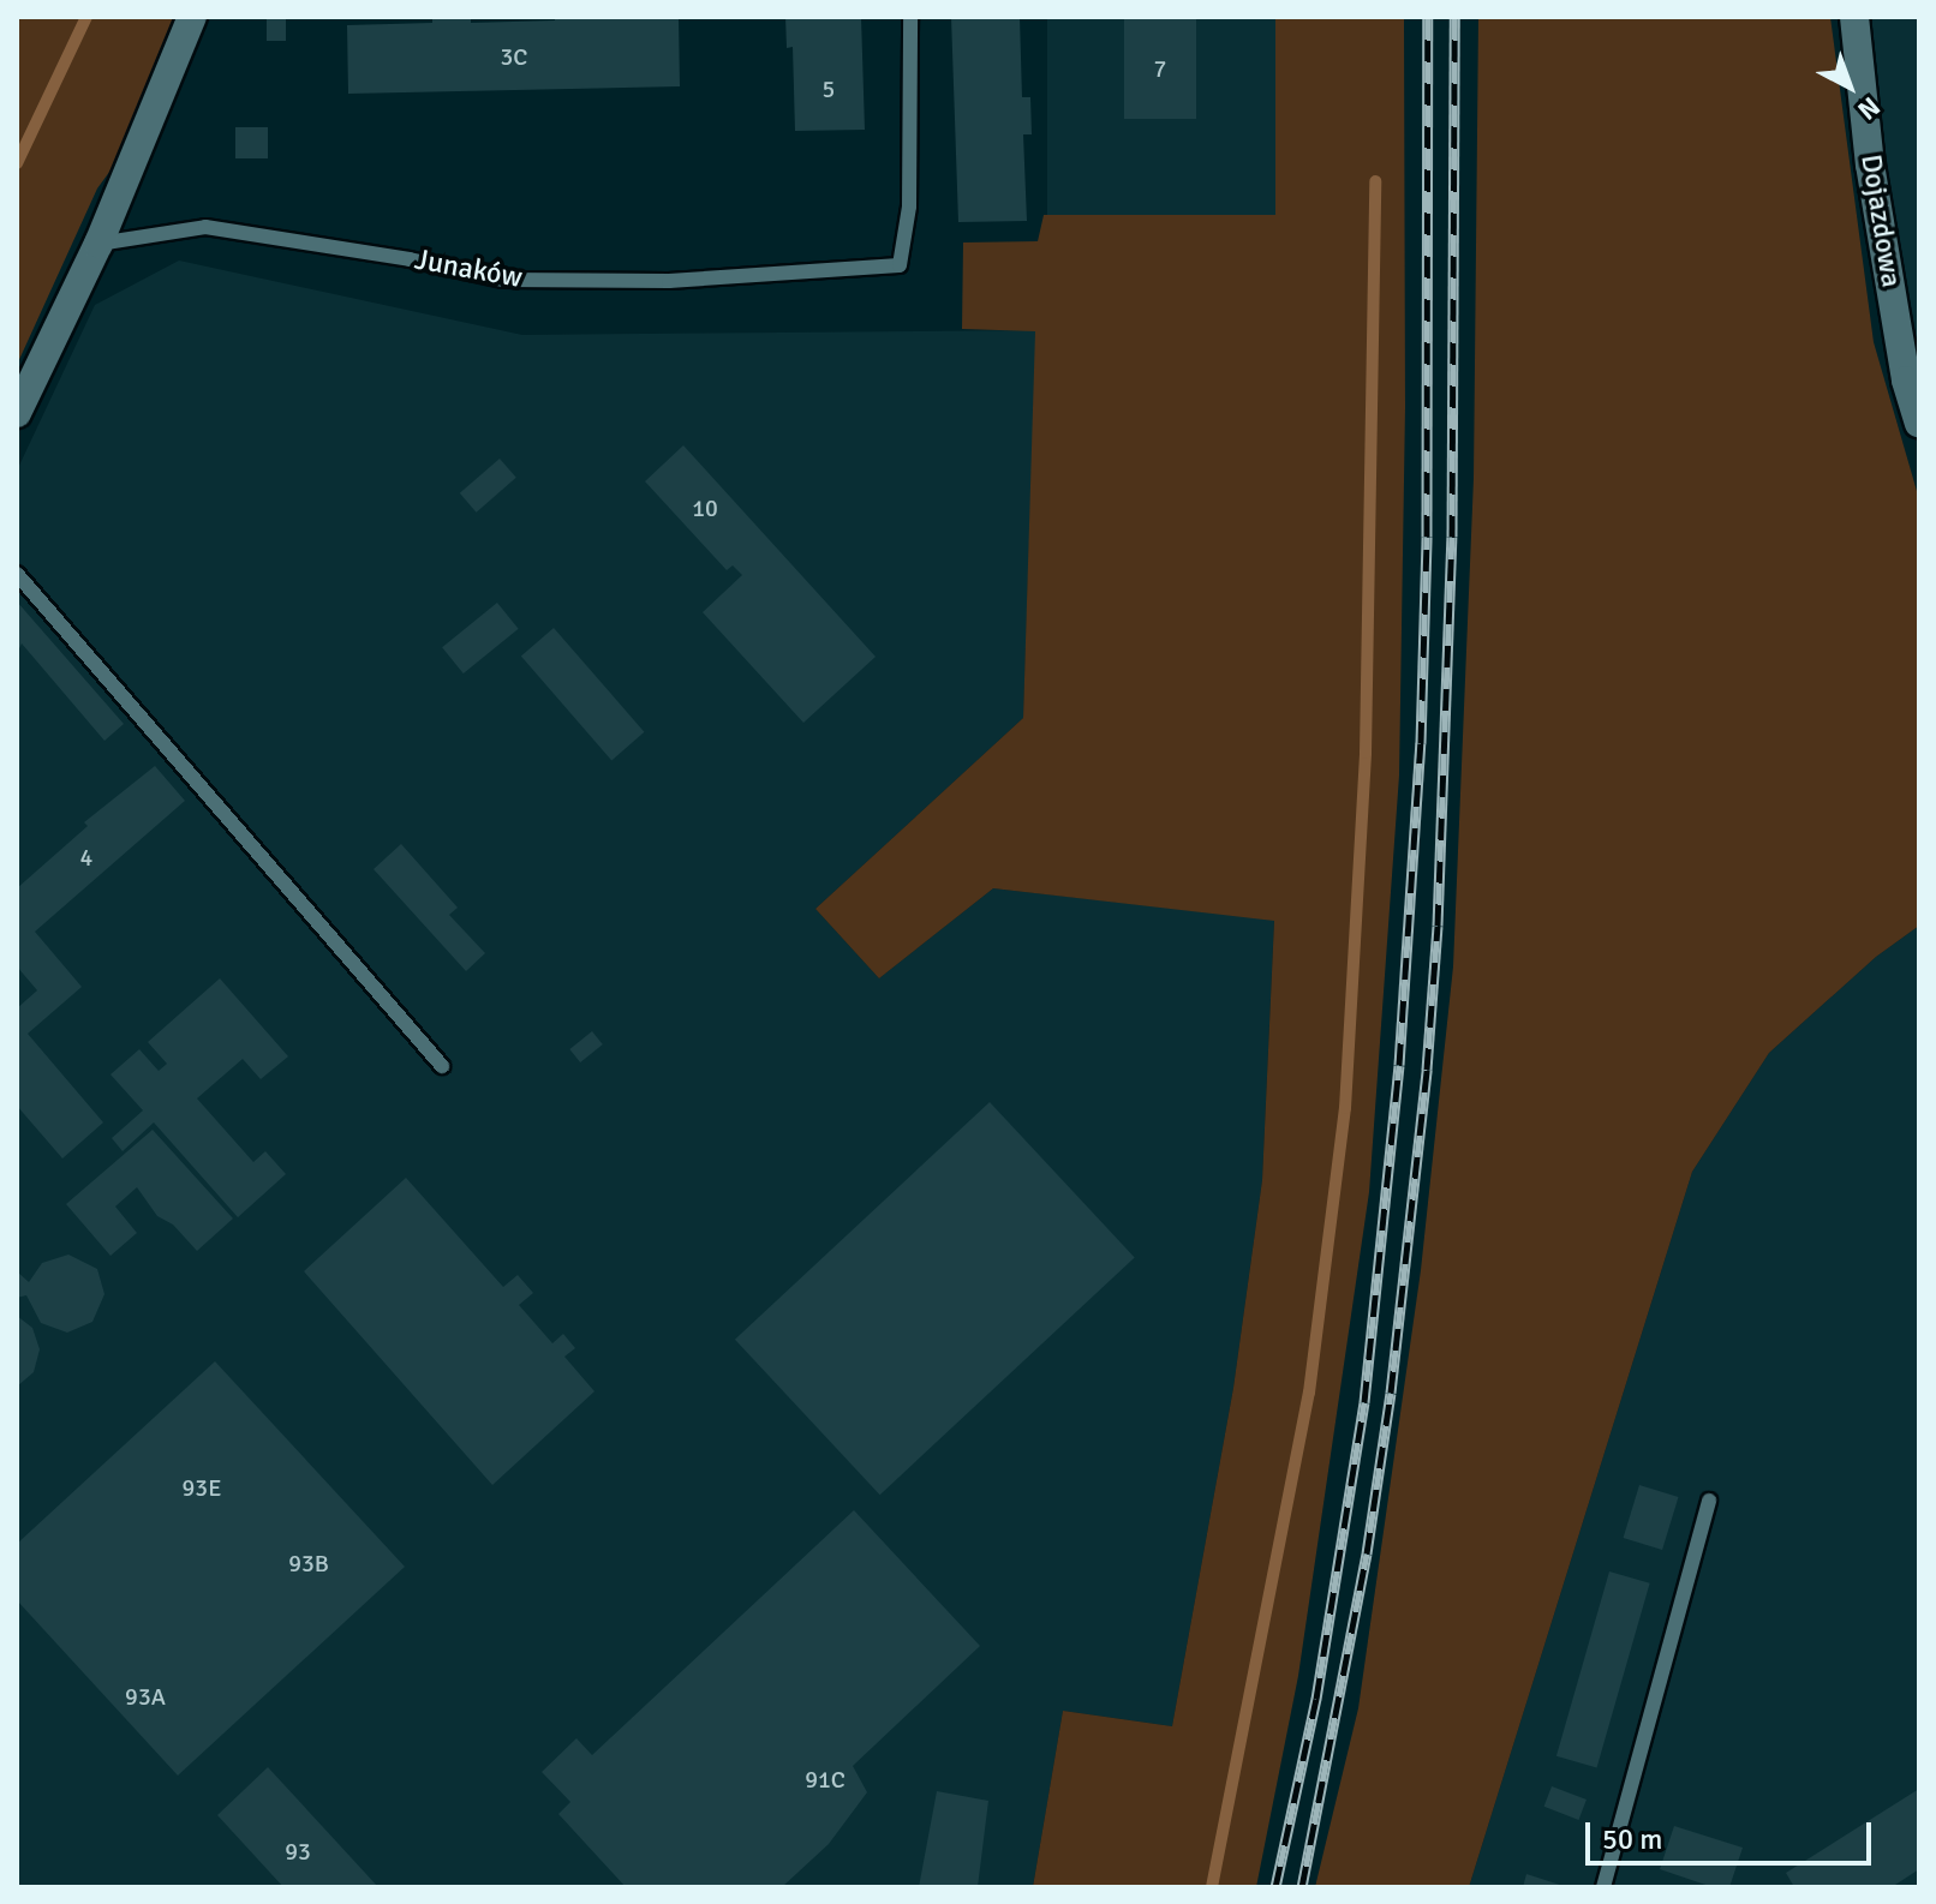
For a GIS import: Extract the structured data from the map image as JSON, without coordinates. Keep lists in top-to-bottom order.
{
  "streets": {
    "street": ["Dojazdowa"],
    "lane": ["Junaków"]
  },
  "house_numbers": [
    "3C",
    "7",
    "5",
    "10",
    "4",
    "93E",
    "93B",
    "93A",
    "91C",
    "93"
  ],
  "scale_bar": "50 m",
  "north": "bottom right"
}
